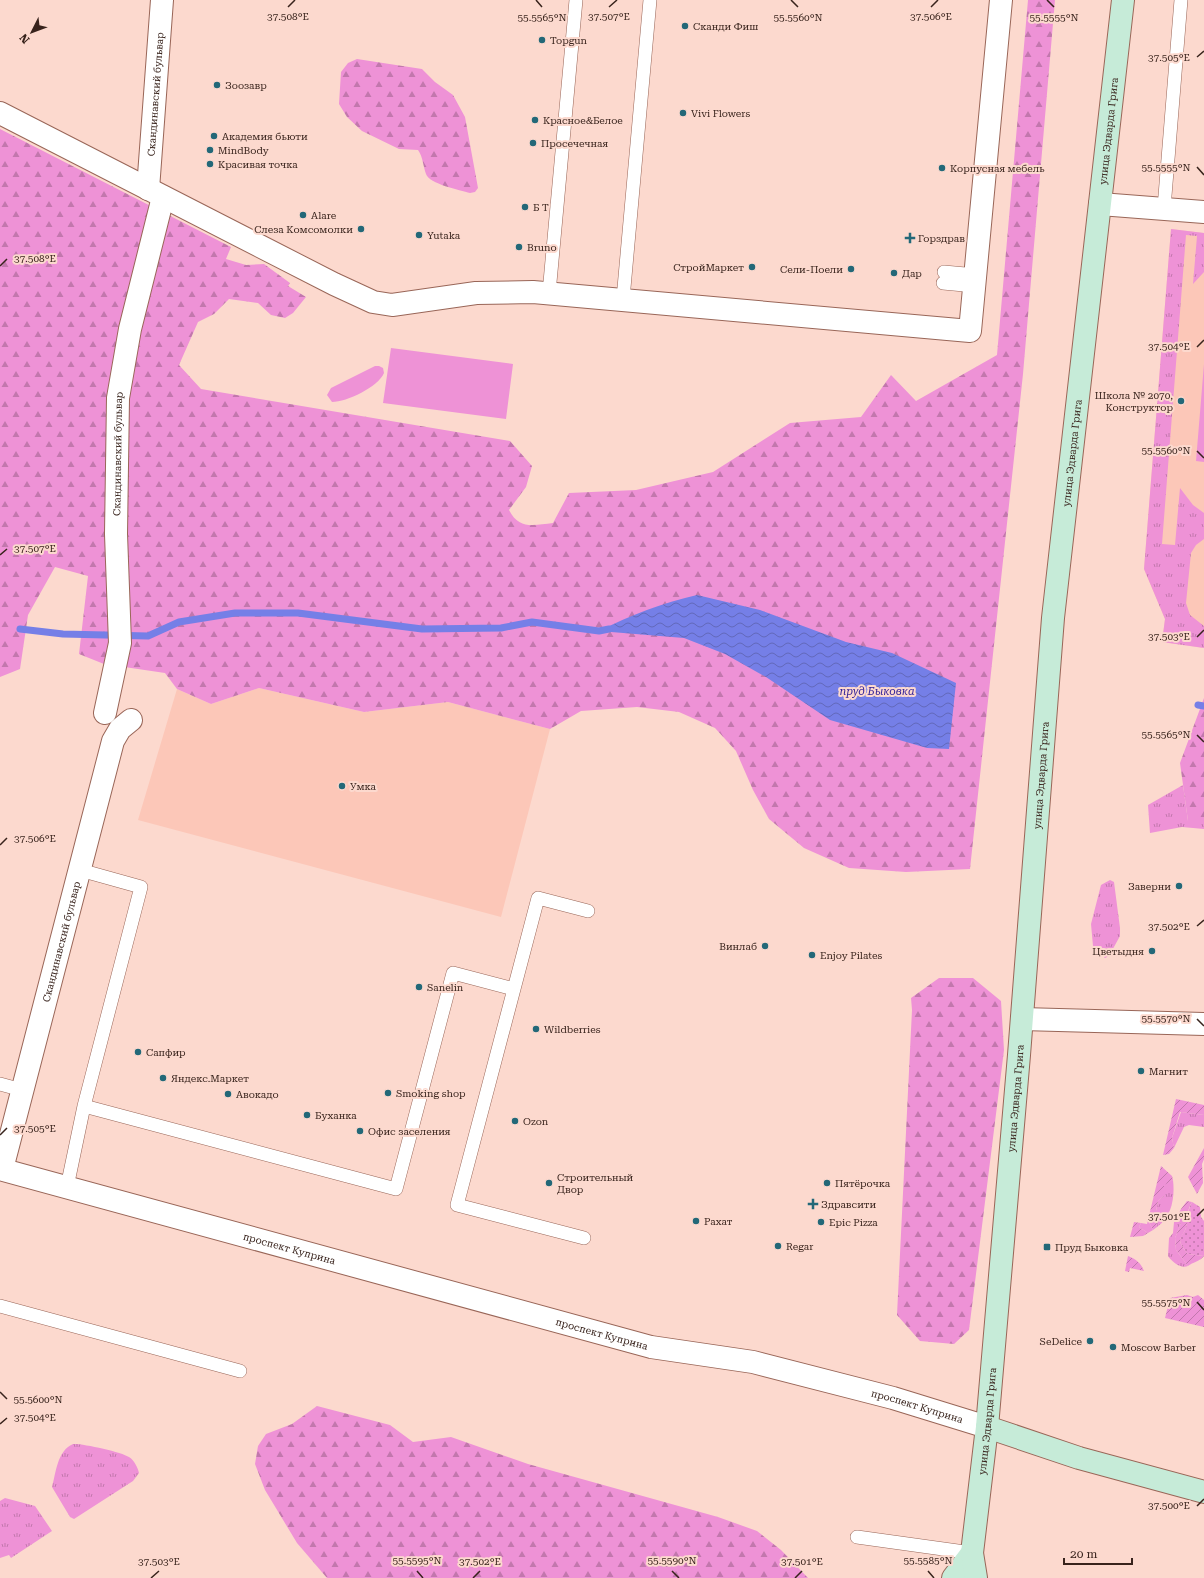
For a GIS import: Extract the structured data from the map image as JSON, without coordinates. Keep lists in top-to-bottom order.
{
  "streets": {
    "street": ["Скандинавский бульвар", "улица Эдварда Грига", "проспект Куприна"]
  },
  "crossings": [
    ["Скандинавский бульвар", "проспект Куприна"],
    ["улица Эдварда Грига", "проспект Куприна"]
  ],
  "water": ["пруд Быковка"],
  "places": {
    "other": [
      "Сканди Фиш",
      "Topgun",
      "Зоозавр",
      "Vivi Flowers",
      "Красное&Белое",
      "Академия бьюти",
      "Просечечная",
      "MindBody",
      "Красивая точка",
      "Корпусная мебель",
      "Б Т",
      "Alare",
      "Слеза Комсомолки",
      "Yutaka",
      "Bruno",
      "СтройМаркет",
      "Сели-Поели",
      "Дар",
      "Школа № 2070, Конструктор",
      "Умка",
      "Заверни",
      "Винлаб",
      "Цветыдня",
      "Enjoy Pilates",
      "Sanelin",
      "Wildberries",
      "Сапфир",
      "Магнит",
      "Яндекс.Маркет",
      "Smoking shop",
      "Авокадо",
      "Буханка",
      "Ozon",
      "Офис заселения",
      "Строительный Двор",
      "Пятёрочка",
      "Рахат",
      "Epic Pizza",
      "Regar",
      "SeDelice",
      "Moscow Barber"
    ],
    "health": ["Горздрав", "Здравсити"],
    "transit": ["Пруд Быковка"]
  },
  "scale_bar": "20 m",
  "north": "bottom left",
  "coordinates": [
    "37.508°E",
    "37.507°E",
    "37.506°E",
    "55.5560°N",
    "55.5565°N",
    "55.5555°N",
    "37.505°E",
    "37.504°E",
    "37.503°E",
    "37.502°E",
    "55.5570°N",
    "37.501°E",
    "55.5575°N",
    "55.5600°N",
    "37.500°E",
    "55.5595°N",
    "55.5590°N",
    "55.5585°N"
  ]
}
